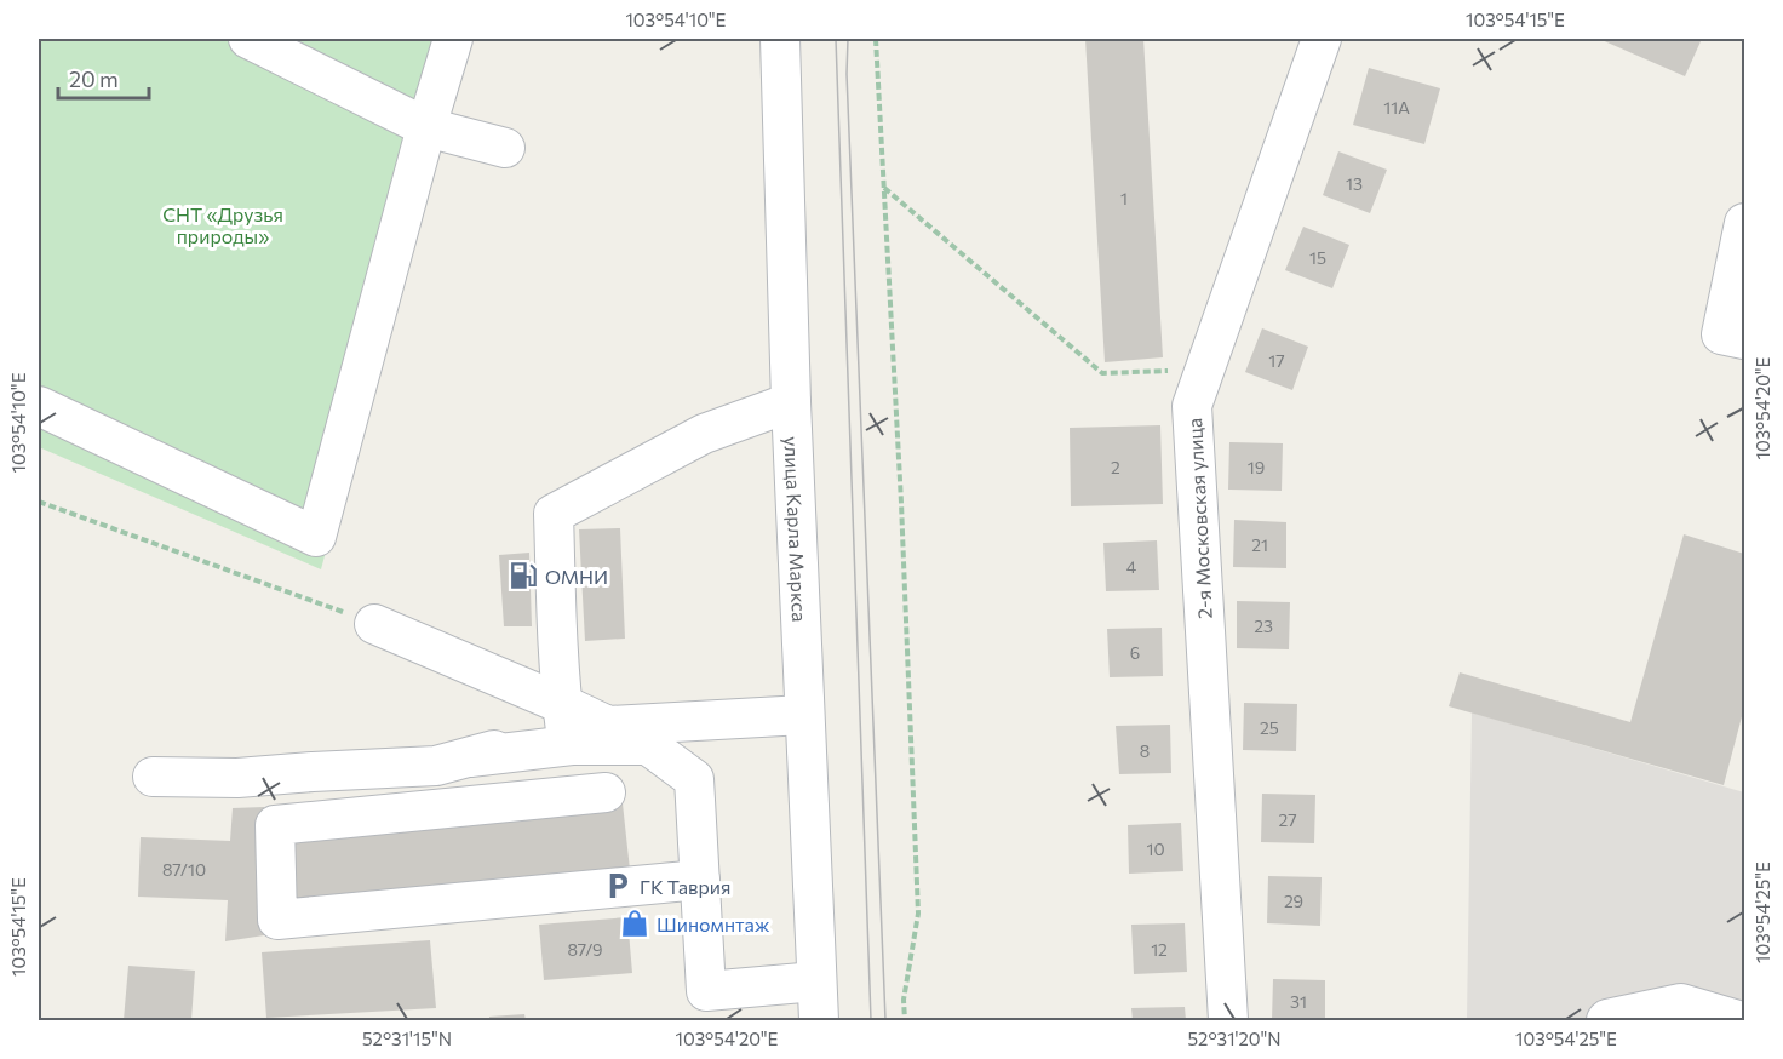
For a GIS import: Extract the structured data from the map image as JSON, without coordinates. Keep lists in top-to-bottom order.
{
  "streets": {
    "street": ["2-я Московская улица", "улица Карла Маркса"]
  },
  "parks": ["СНТ «Друзья природы»"],
  "places": {
    "fuel station": ["ОМНИ"],
    "parking": ["ГК Таврия"],
    "shop": ["Шиномнтаж"]
  },
  "house_numbers": [
    "11А",
    "13",
    "1",
    "15",
    "17",
    "2",
    "19",
    "21",
    "4",
    "23",
    "6",
    "25",
    "8",
    "27",
    "10",
    "87/10",
    "29",
    "87/9",
    "12",
    "31"
  ],
  "scale_bar": "20 m",
  "coordinates": [
    "103°54'10\"E",
    "103°54'15\"E",
    "103°54'20\"E",
    "103°54'25\"E",
    "52°31'15\"N",
    "52°31'20\"N"
  ]
}
